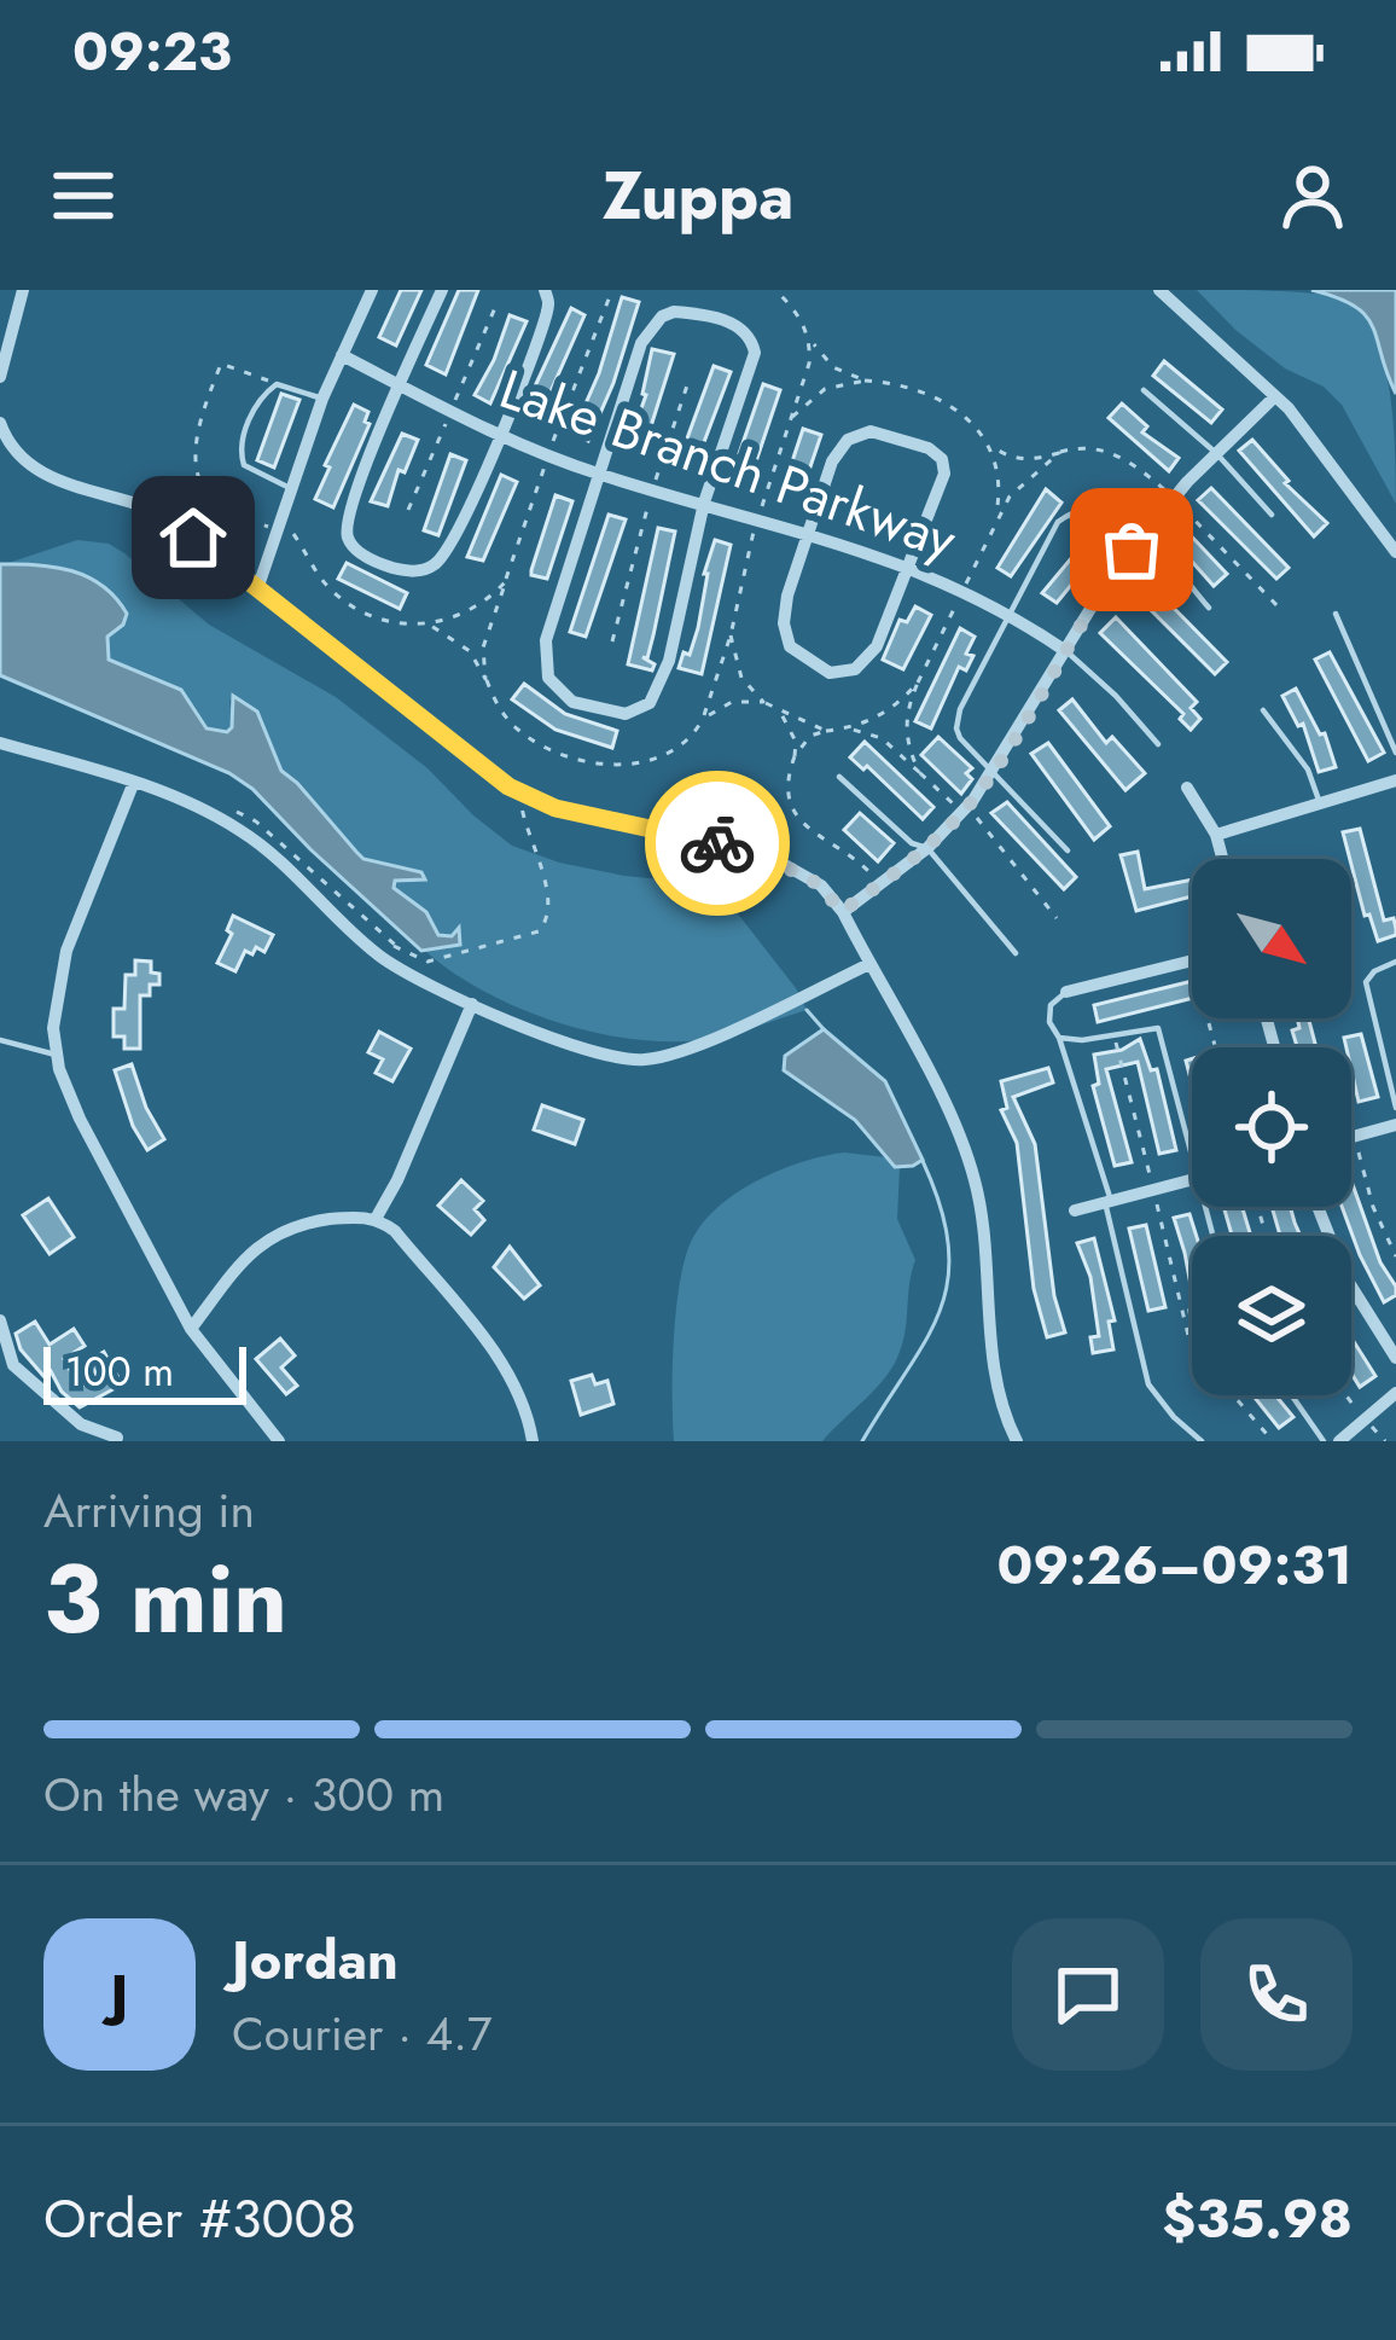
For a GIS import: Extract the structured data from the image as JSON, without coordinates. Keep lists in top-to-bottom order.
{
  "streets": {
    "street": ["Lake Branch Parkway"]
  },
  "scale_bar": "100 m",
  "north": "bottom right",
  "page": {
    "status": "09:23",
    "header": "Zuppa",
    "scale": "100 m",
    "heading": ["3 min", "Arriving in", "09:26–09:31"],
    "panel": [
      "Jordan",
      "Courier · 4.7",
      "Order #3008",
      "$35.98"
    ],
    "bar": "On the way · 300 m",
    "round": "J"
  }
}
